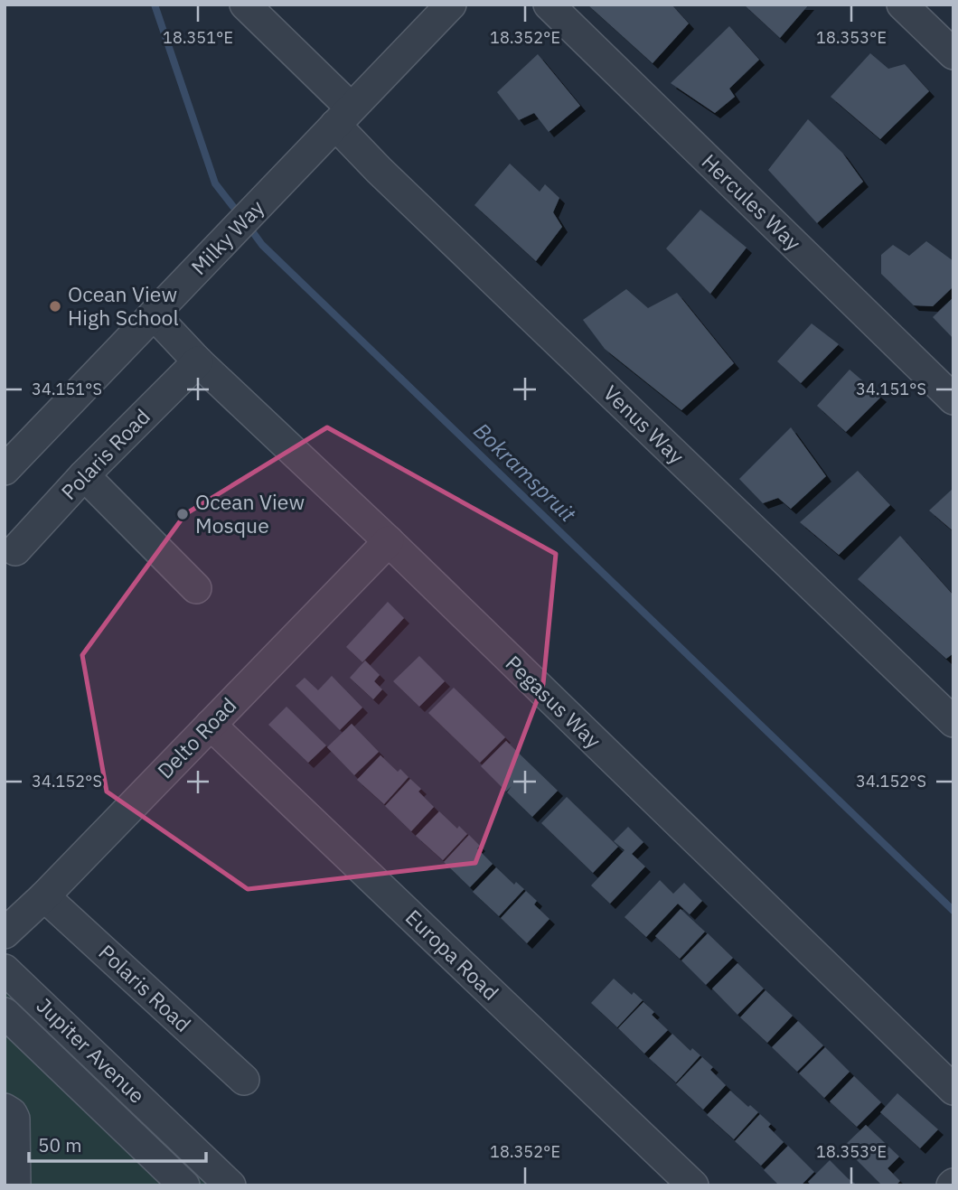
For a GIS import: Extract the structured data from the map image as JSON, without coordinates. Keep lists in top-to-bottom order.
{
  "streets": {
    "street": [
      "Hercules Way",
      "Milky Way",
      "Venus Way",
      "Polaris Road",
      "Pegasus Way",
      "Delto Road",
      "Europa Road",
      "Jupiter Avenue"
    ]
  },
  "crossings": [
    ["Milky Way", "Venus Way"],
    ["Milky Way", "Pegasus Way"],
    ["Polaris Road", "Pegasus Way"],
    ["Polaris Road", "Delto Road"],
    ["Pegasus Way", "Delto Road"],
    ["Delto Road", "Europa Road"]
  ],
  "water": ["Bokramspruit"],
  "places": ["Ocean View High School", "Ocean View Mosque"],
  "scale_bar": "50 m",
  "coordinates": [
    "18.351°E",
    "18.352°E",
    "18.353°E",
    "34.151°S",
    "34.152°S"
  ]
}
